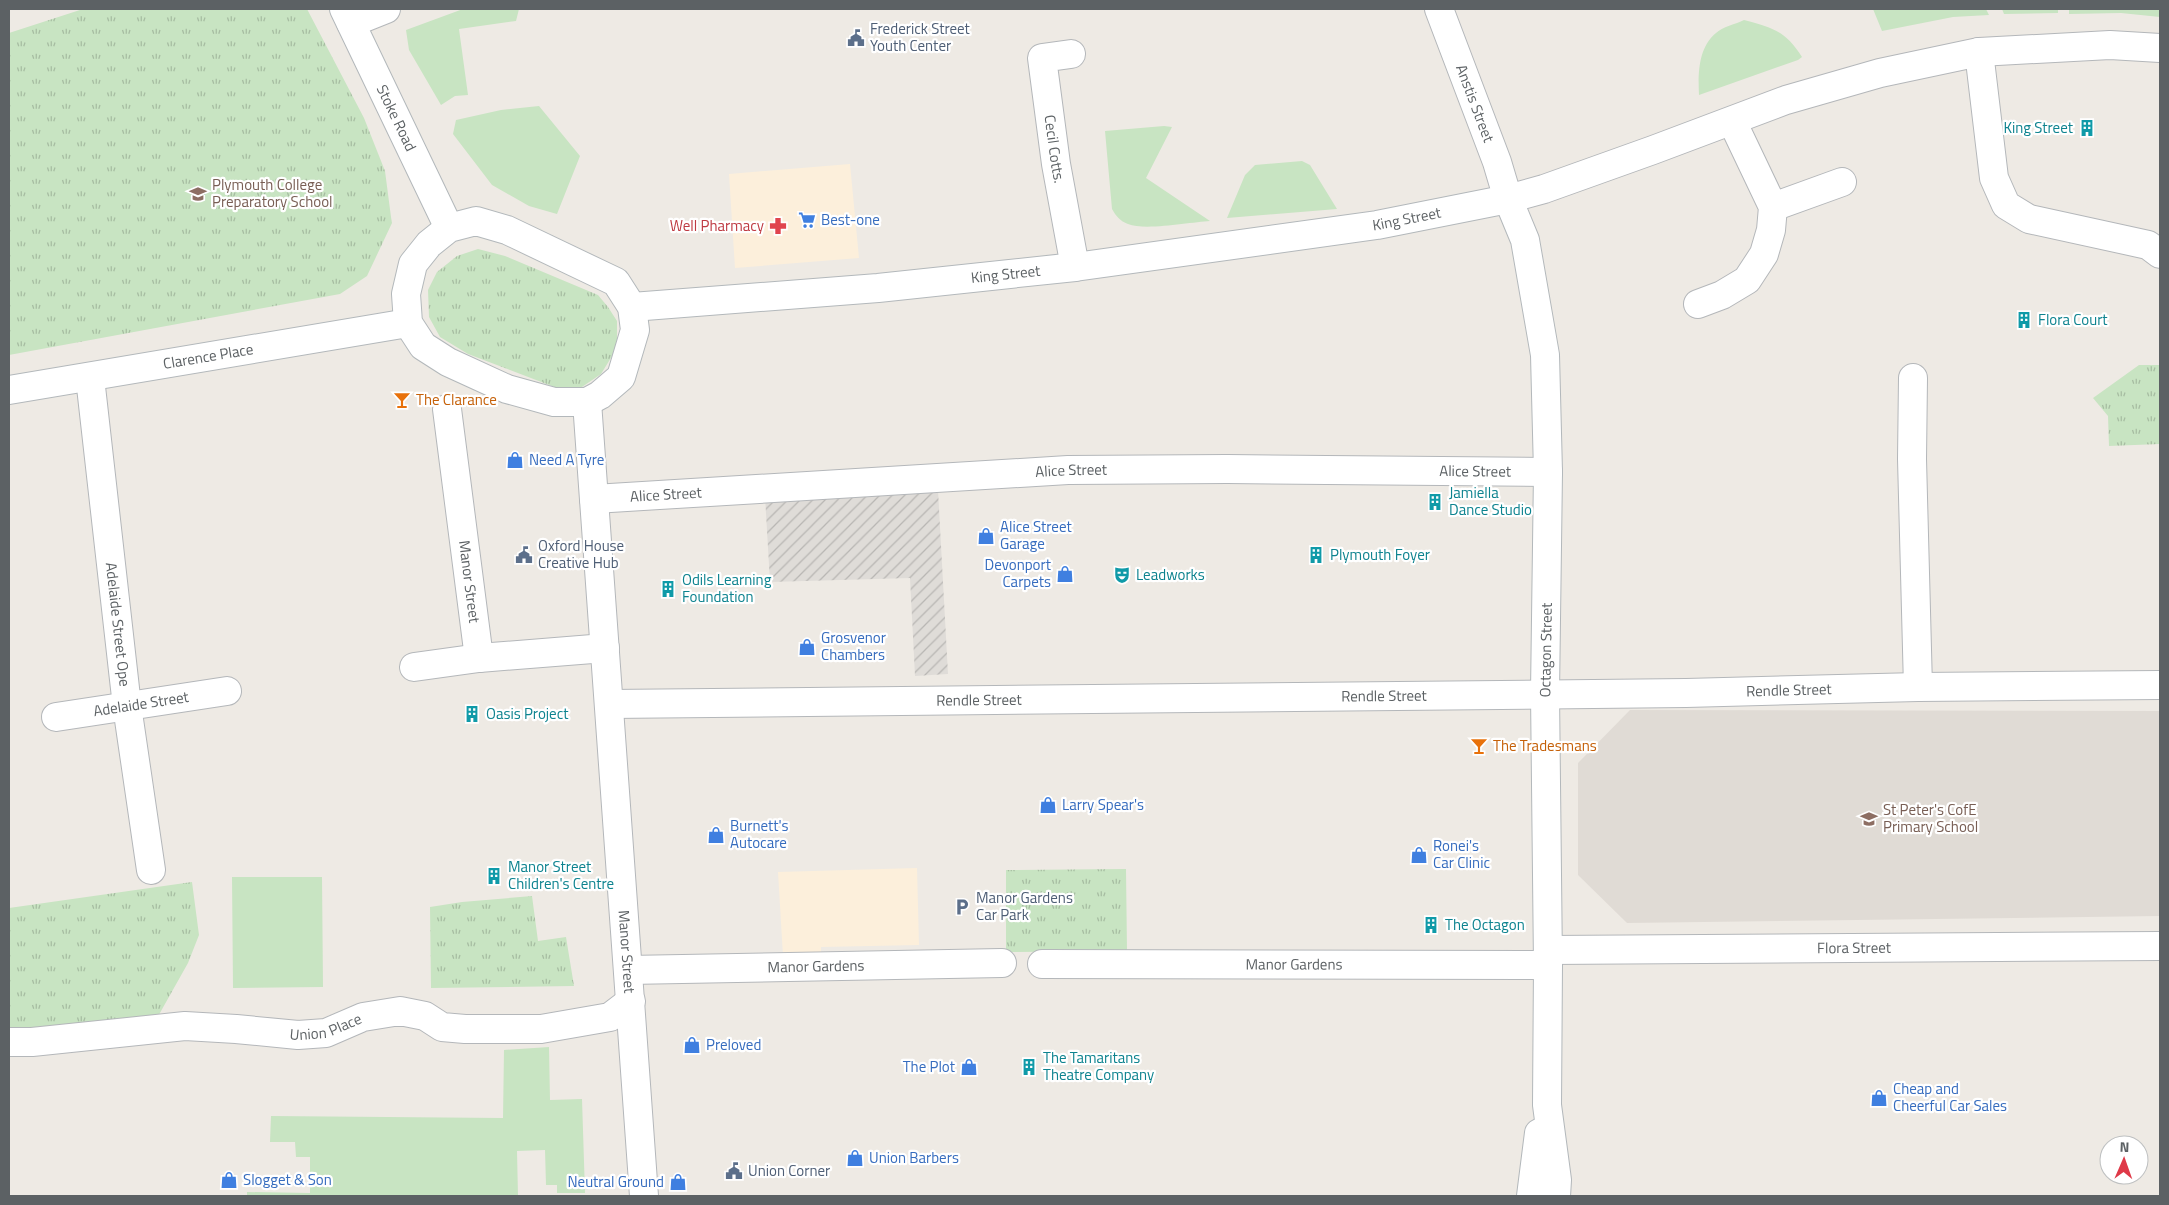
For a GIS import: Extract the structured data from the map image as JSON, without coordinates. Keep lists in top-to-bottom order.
{
  "streets": {
    "street": [
      "Anstis Street",
      "Stoke Road",
      "Cecil Cotts.",
      "King Street",
      "Clarence Place",
      "Alice Street",
      "Manor Street",
      "Adelaide Street Ope",
      "Octagon Street",
      "Rendle Street",
      "Adelaide Street",
      "Flora Street",
      "Manor Gardens",
      "Union Place"
    ]
  },
  "crossings": [
    ["Anstis Street", "King Street"],
    ["Anstis Street", "Octagon Street"],
    ["Cecil Cotts.", "King Street"],
    ["King Street", "Octagon Street"],
    ["Clarence Place", "Adelaide Street Ope"],
    ["Alice Street", "Manor Street"],
    ["Alice Street", "Octagon Street"],
    ["Manor Street", "Rendle Street"],
    ["Manor Street", "Manor Gardens"],
    ["Manor Street", "Union Place"],
    ["Adelaide Street Ope", "Adelaide Street"],
    ["Octagon Street", "Rendle Street"],
    ["Octagon Street", "Flora Street"],
    ["Octagon Street", "Manor Gardens"],
    ["Flora Street", "Manor Gardens"]
  ],
  "places": {
    "public building": ["Frederick Street Youth Center", "Oxford House Creative Hub", "Union Corner"],
    "building": [
      "King Street",
      "Flora Court",
      "Jamiella Dance Studio",
      "Plymouth Foyer",
      "Odils Learning Foundation",
      "Oasis Project",
      "Manor Street Children's Centre",
      "The Octagon",
      "The Tamaritans Theatre Company"
    ],
    "school or university": ["Plymouth College Preparatory School", "St Peter's CofE Primary School"],
    "supermarket": ["Best-one"],
    "pharmacy": ["Well Pharmacy"],
    "bar": ["The Clarance", "The Tradesmans"],
    "shop": [
      "Need A Tyre",
      "Alice Street Garage",
      "Devonport Carpets",
      "Grosvenor Chambers",
      "Larry Spear's",
      "Burnett's Autocare",
      "Ronei's Car Clinic",
      "Preloved",
      "The Plot",
      "Cheap and Cheerful Car Sales",
      "Union Barbers",
      "Slogget & Son",
      "Neutral Ground"
    ],
    "theatre": ["Leadworks"],
    "parking": ["Manor Gardens Car Park"]
  },
  "north": "top"
}
